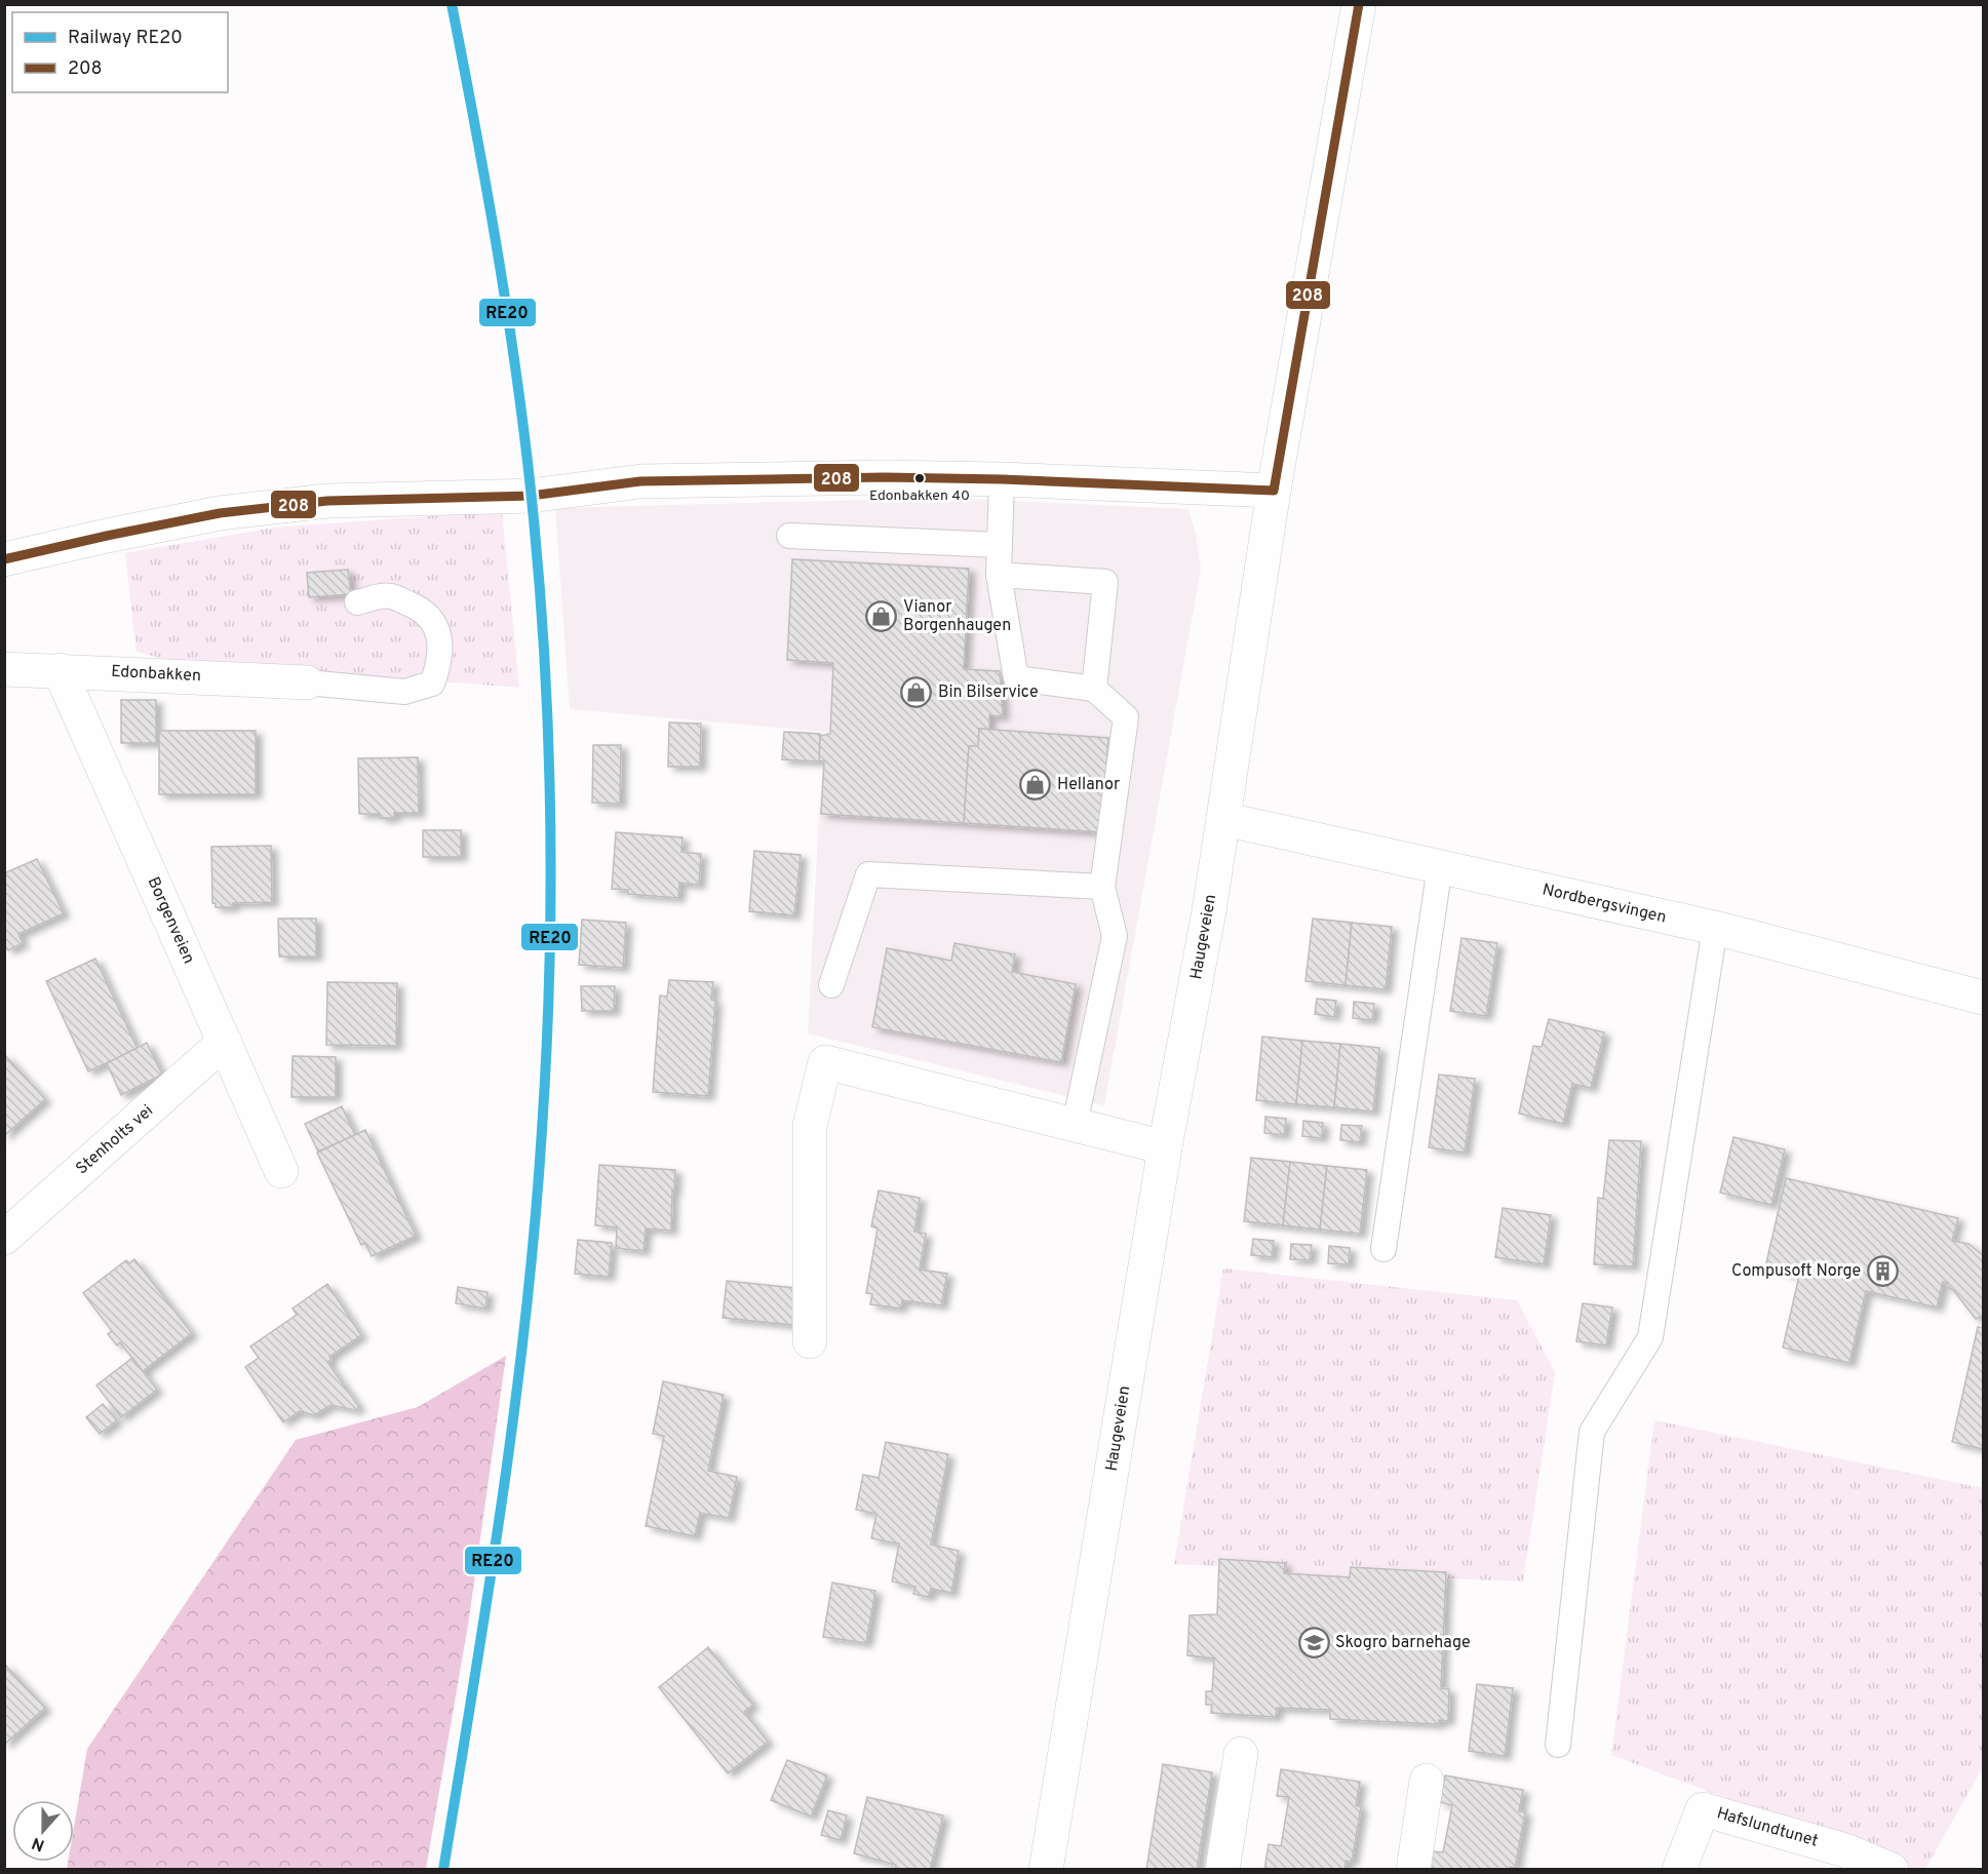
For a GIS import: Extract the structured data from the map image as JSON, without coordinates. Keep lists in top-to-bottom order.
{
  "streets": {
    "street": [
      "Edonbakken",
      "Nordbergsvingen",
      "Borgenveien",
      "Haugeveien",
      "Stenholts vei",
      "Hafslundtunet"
    ]
  },
  "crossings": [
    ["Edonbakken", "Borgenveien"],
    ["Nordbergsvingen", "Haugeveien"],
    ["Borgenveien", "Stenholts vei"]
  ],
  "places": {
    "other": ["Edonbakken 40"],
    "shop": ["Vianor Borgenhaugen", "Bin Bilservice", "Hellanor"],
    "building": ["Compusoft Norge"],
    "school or university": ["Skogro barnehage"]
  },
  "lines": ["rail line RE20", "transit line 208"],
  "legend": ["Railway RE20", "208"],
  "north": "bottom"
}
